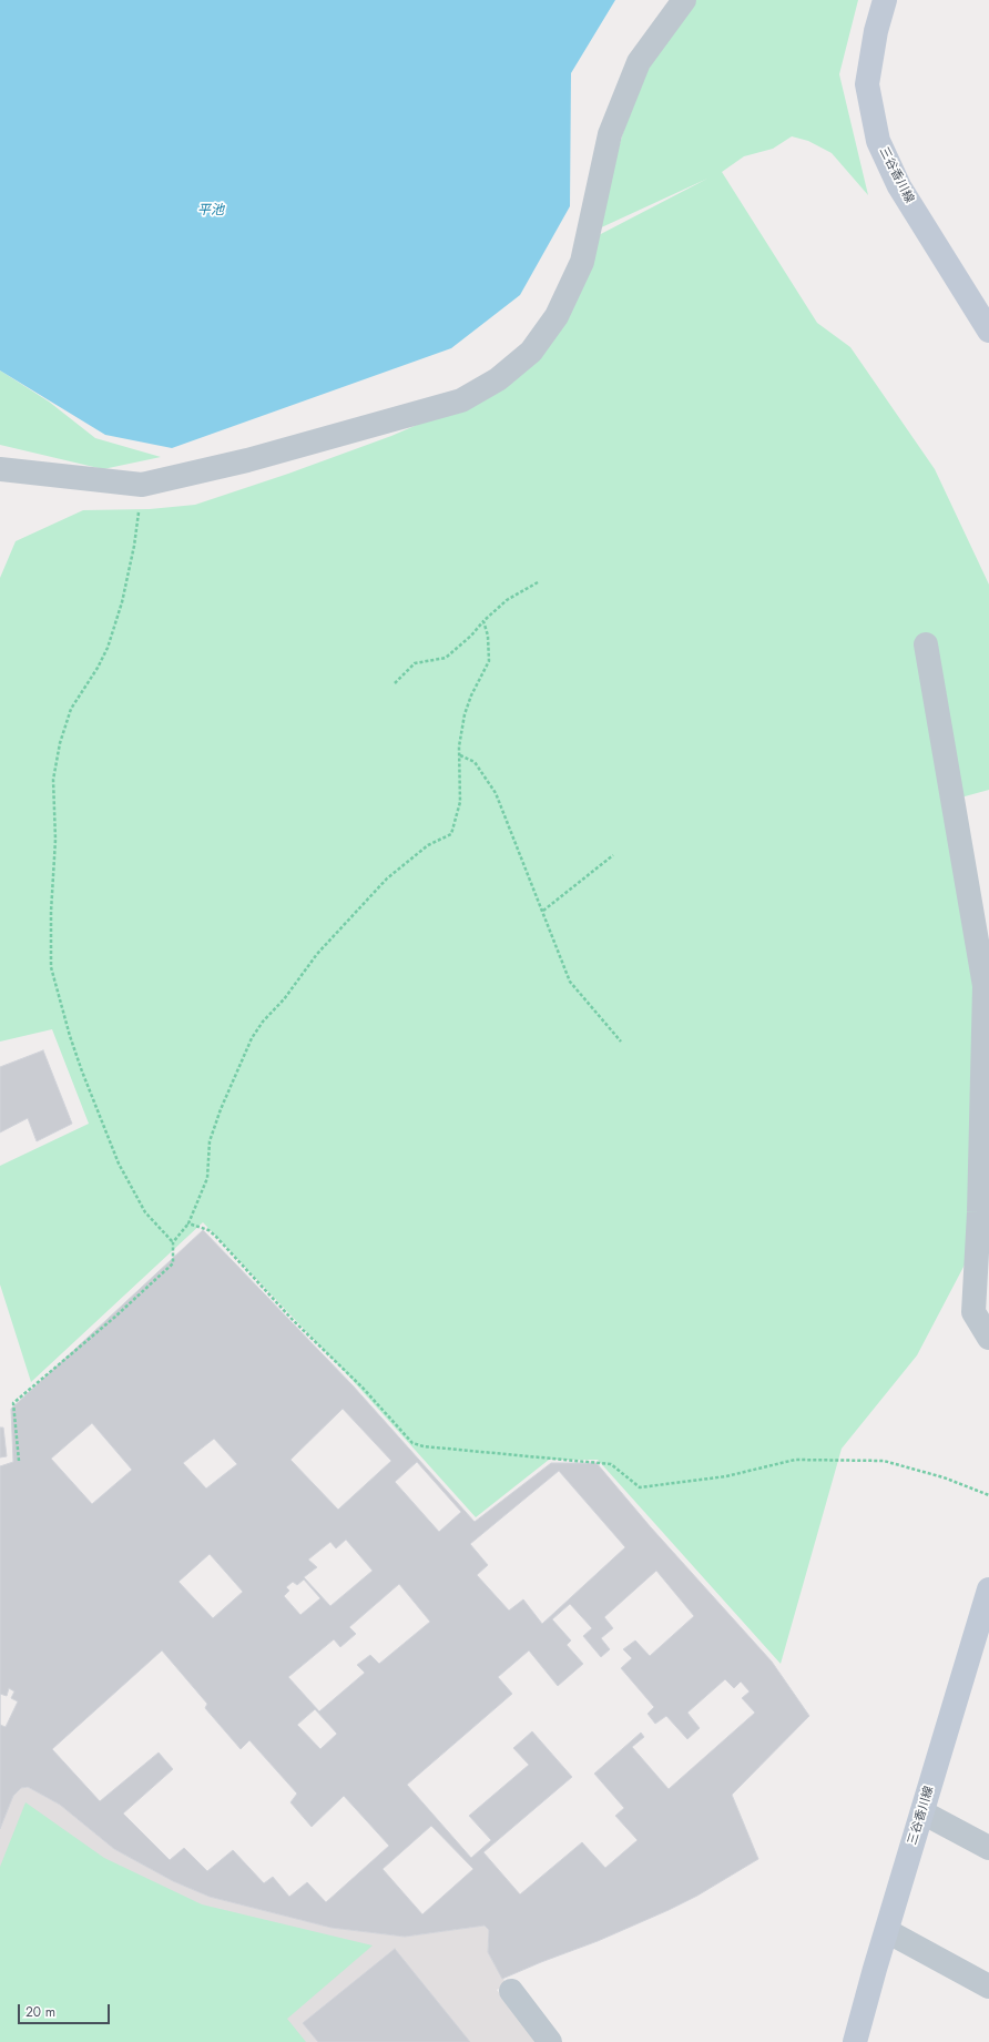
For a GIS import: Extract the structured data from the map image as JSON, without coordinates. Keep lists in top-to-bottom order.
{
  "streets": {
    "main road": ["三谷香川線"]
  },
  "water": ["平池"],
  "scale_bar": "20 m"
}
